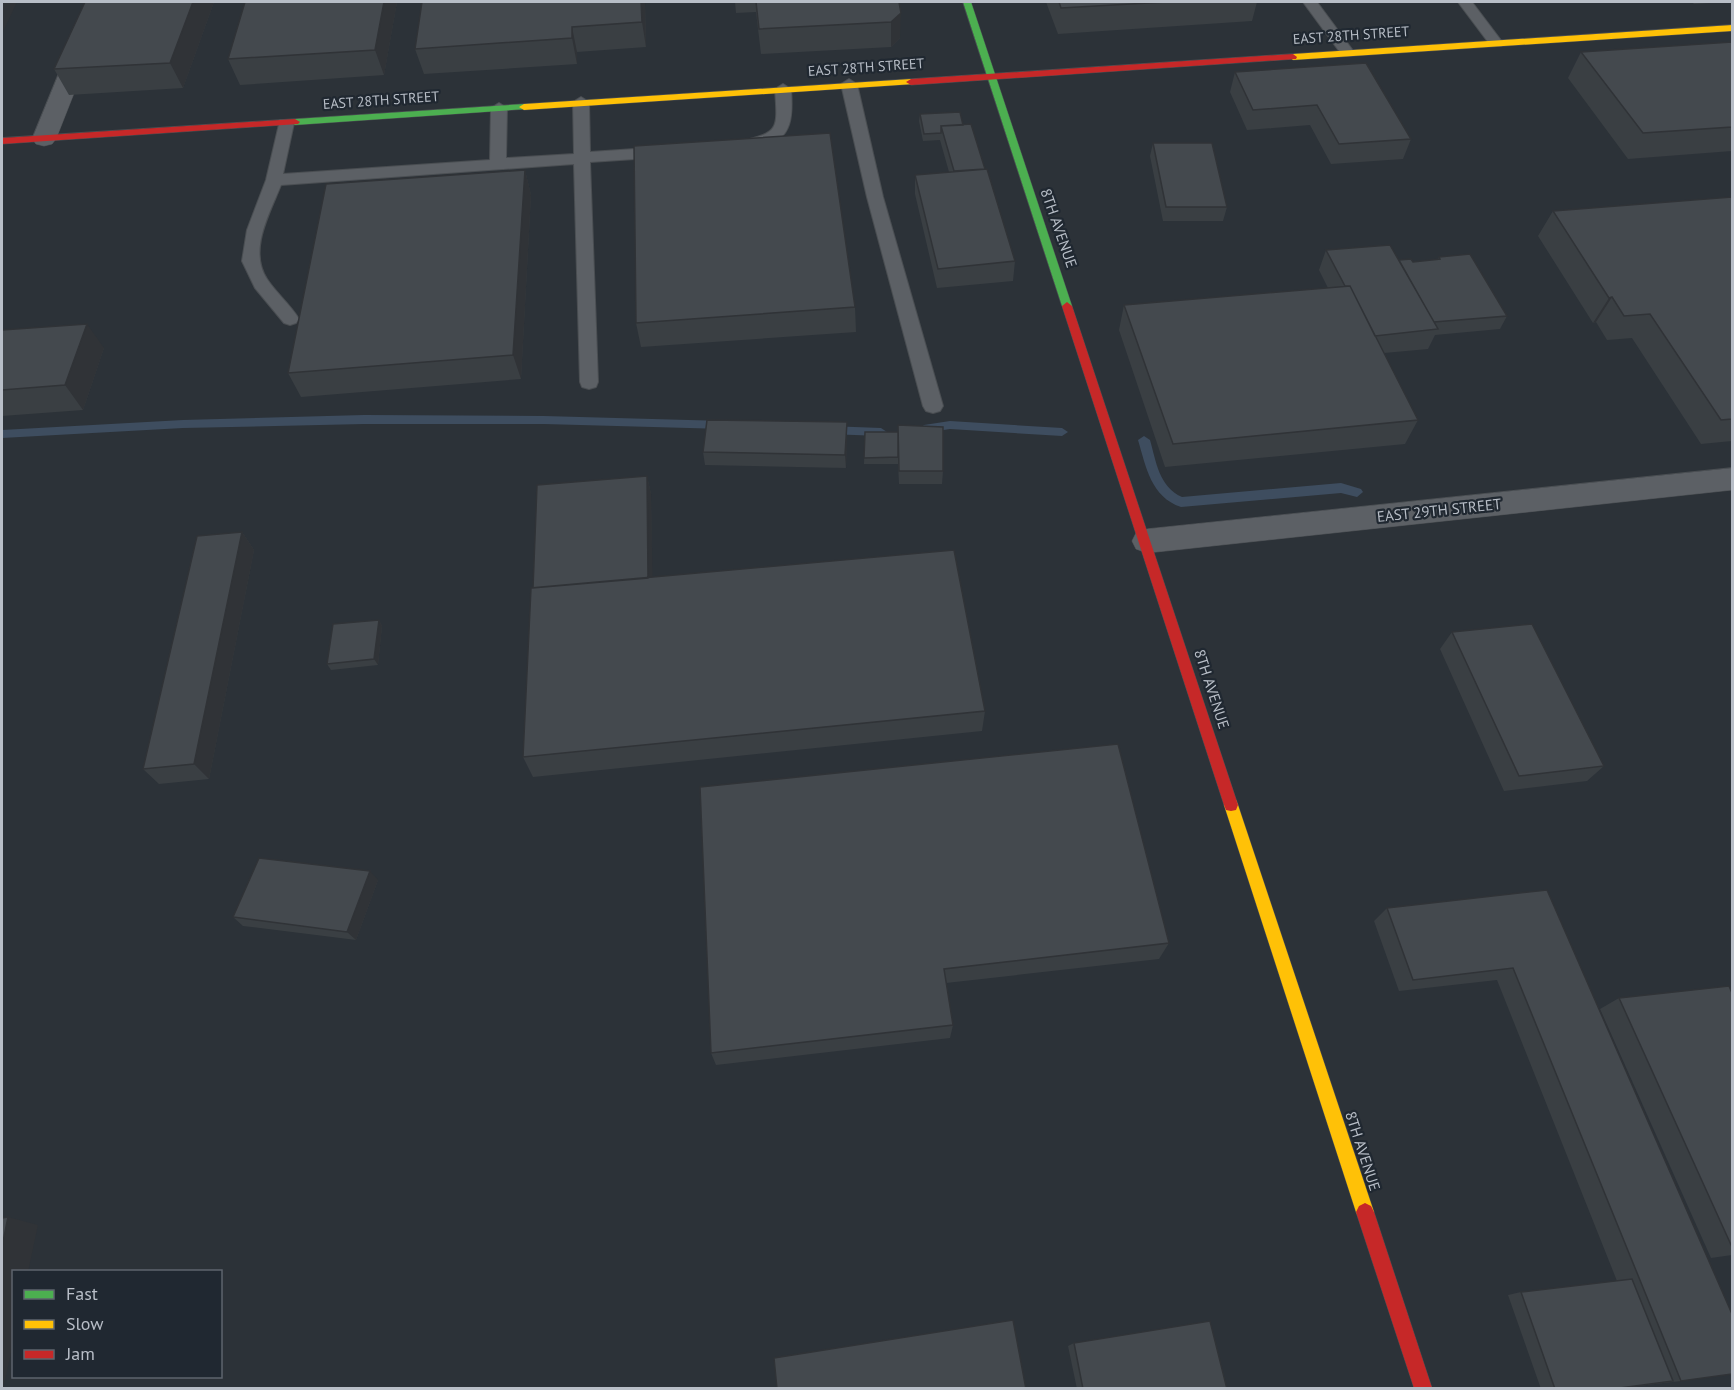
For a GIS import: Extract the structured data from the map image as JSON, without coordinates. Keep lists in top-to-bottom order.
{
  "streets": {
    "street": ["EAST 28TH STREET", "8TH AVENUE", "EAST 29TH STREET"]
  },
  "crossings": [
    ["EAST 28TH STREET", "8TH AVENUE"],
    ["8TH AVENUE", "EAST 29TH STREET"]
  ],
  "legend": ["Fast", "Slow", "Jam"]
}
